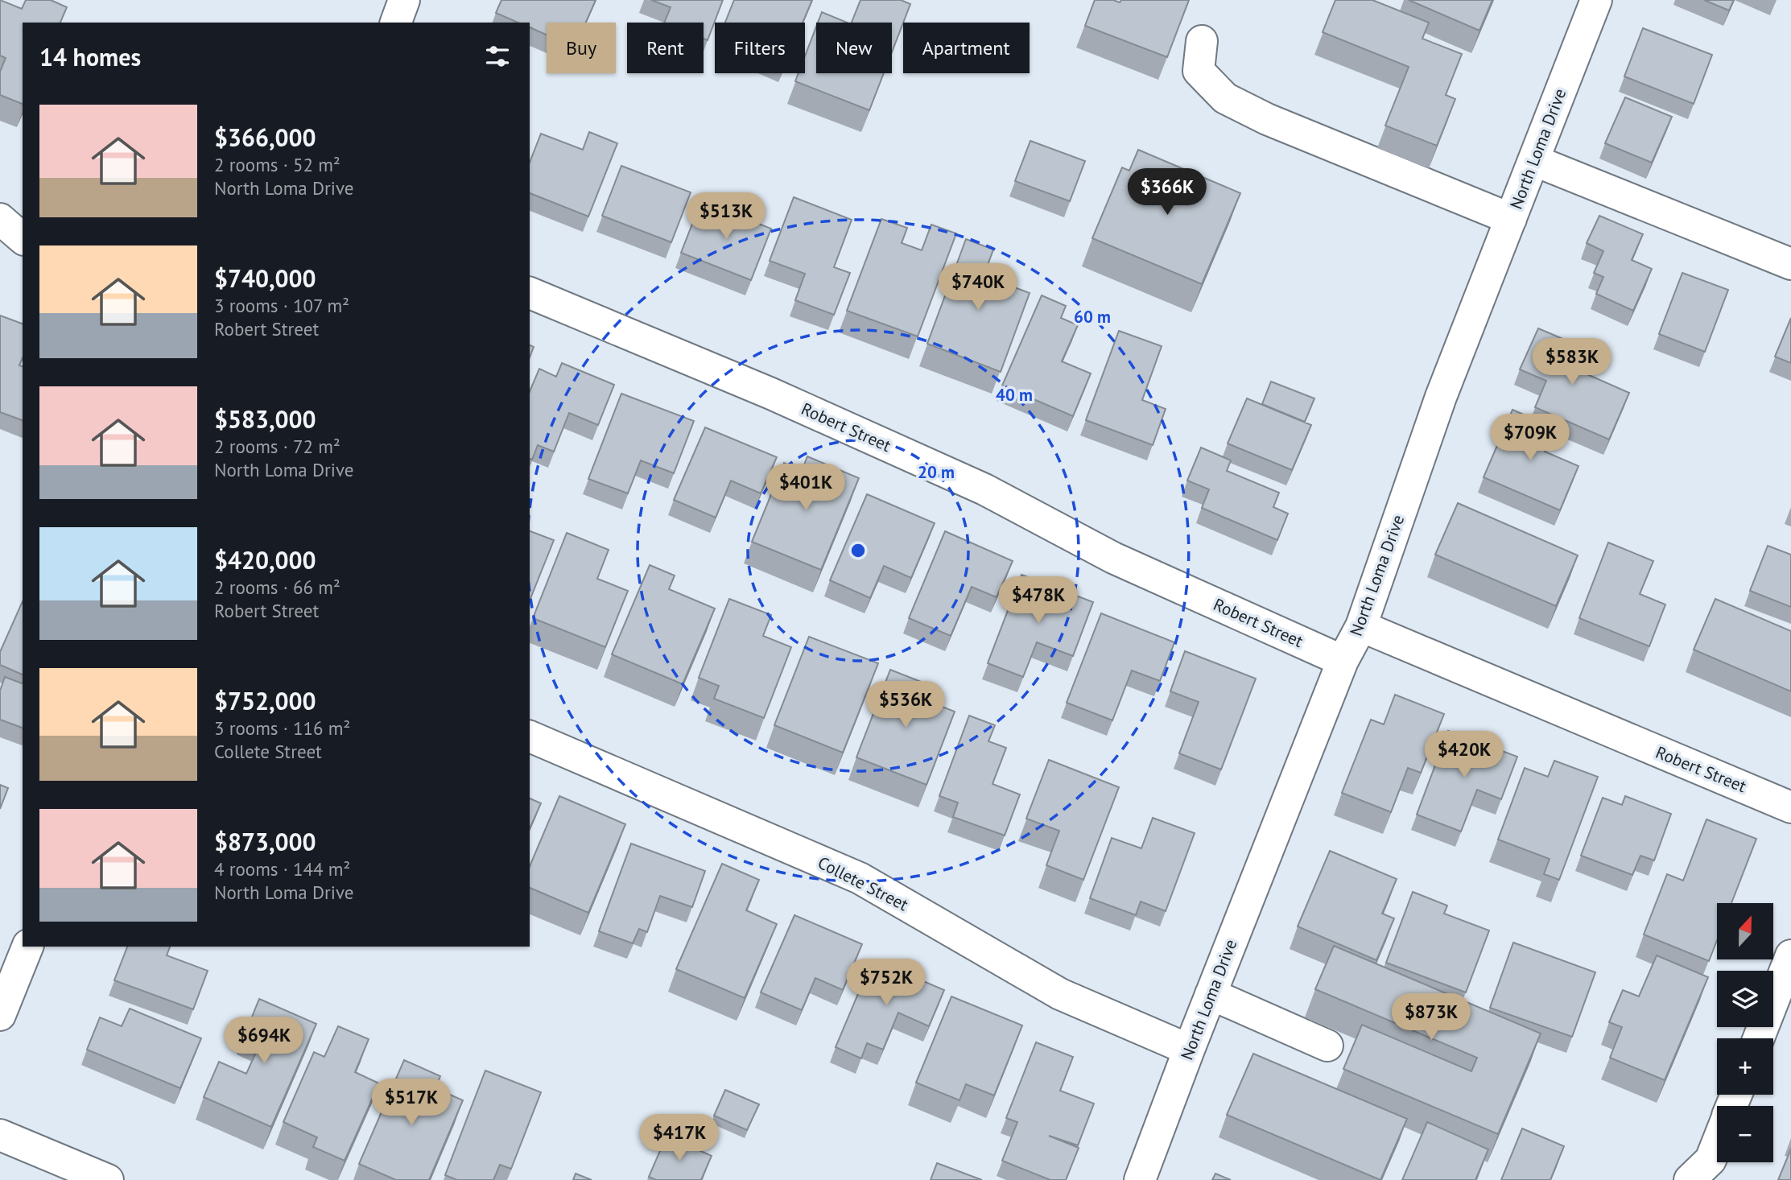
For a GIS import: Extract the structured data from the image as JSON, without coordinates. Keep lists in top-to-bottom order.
{
  "streets": {
    "street": ["North Loma Drive", "Robert Street", "Collete Street"]
  },
  "crossings": [
    ["North Loma Drive", "Robert Street"],
    ["North Loma Drive", "Collete Street"]
  ],
  "north": "top",
  "page": {
    "chip": [
      "Buy",
      "Rent",
      "Filters",
      "New",
      "Apartment"
    ],
    "heading": "14 homes",
    "list": [
      {
        "name": "$366,000",
        "note": "2 rooms · 52 m² · North Loma Drive"
      },
      {
        "name": "$740,000",
        "note": "3 rooms · 107 m² · Robert Street"
      },
      {
        "name": "$583,000",
        "note": "2 rooms · 72 m² · North Loma Drive"
      },
      {
        "name": "$420,000",
        "note": "2 rooms · 66 m² · Robert Street"
      },
      {
        "name": "$752,000",
        "note": "3 rooms · 116 m² · Collete Street"
      },
      {
        "name": "$873,000",
        "note": "4 rooms · 144 m² · North Loma Drive"
      }
    ],
    "price": [
      "$366K",
      "$513K",
      "$740K",
      "$583K",
      "$709K",
      "$401K",
      "$478K",
      "$536K",
      "$420K",
      "$752K",
      "$873K",
      "$694K",
      "$517K",
      "$417K"
    ],
    "map_buttons": ["+", "−"]
  },
  "rings": ["60 m", "40 m", "20 m"]
}
